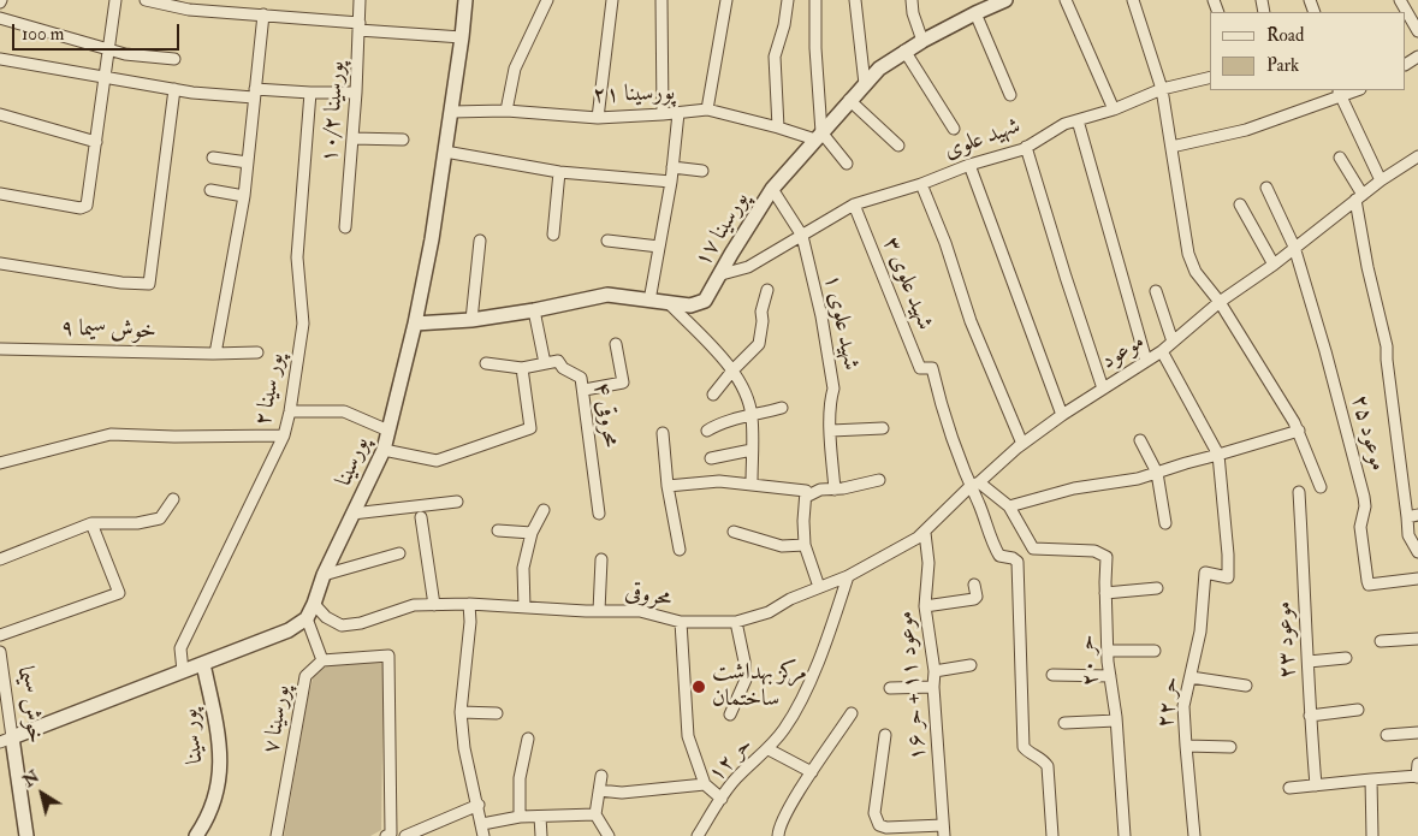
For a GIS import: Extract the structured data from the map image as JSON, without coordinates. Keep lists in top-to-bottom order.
{
  "streets": {
    "street": [
      "پورسینا ۲۱",
      "پورسینا ۱۰/۲",
      "شهید علوی",
      "پورسینا ۱۷",
      "شهید علوی ۳",
      "شهید علوی ۱",
      "خوش سیما ۹",
      "موعود",
      "پور سینا ۲",
      "محروقی ۴",
      "موعود ۲۵",
      "پورسینا",
      "محروقی",
      "موعود ۲۳",
      "حر ۲۰",
      "موعود ۱۱ + حر ۱۶",
      "حر ۲۲",
      "خوش سیما",
      "پورسینا ۷",
      "پور سینا",
      "حر ۱۲"
    ]
  },
  "crossings": [
    ["پورسینا ۲۱", "پورسینا ۱۷"],
    ["پورسینا ۲۱", "پورسینا"],
    ["شهید علوی", "پورسینا ۱۷"],
    ["شهید علوی", "شهید علوی ۳"],
    ["شهید علوی", "شهید علوی ۱"],
    ["پورسینا ۱۷", "پورسینا"],
    ["شهید علوی ۳", "موعود"],
    ["موعود", "موعود ۲۵"],
    ["موعود", "محروقی"],
    ["موعود", "موعود ۱۱ + حر ۱۶"],
    ["موعود", "حر ۱۲"],
    ["پورسینا", "محروقی"],
    ["محروقی", "حر ۱۲"]
  ],
  "places": ["مرکز بهداشت ساختمان"],
  "legend": ["Road", "Park"],
  "scale_bar": "100 m",
  "north": "top left"
}
